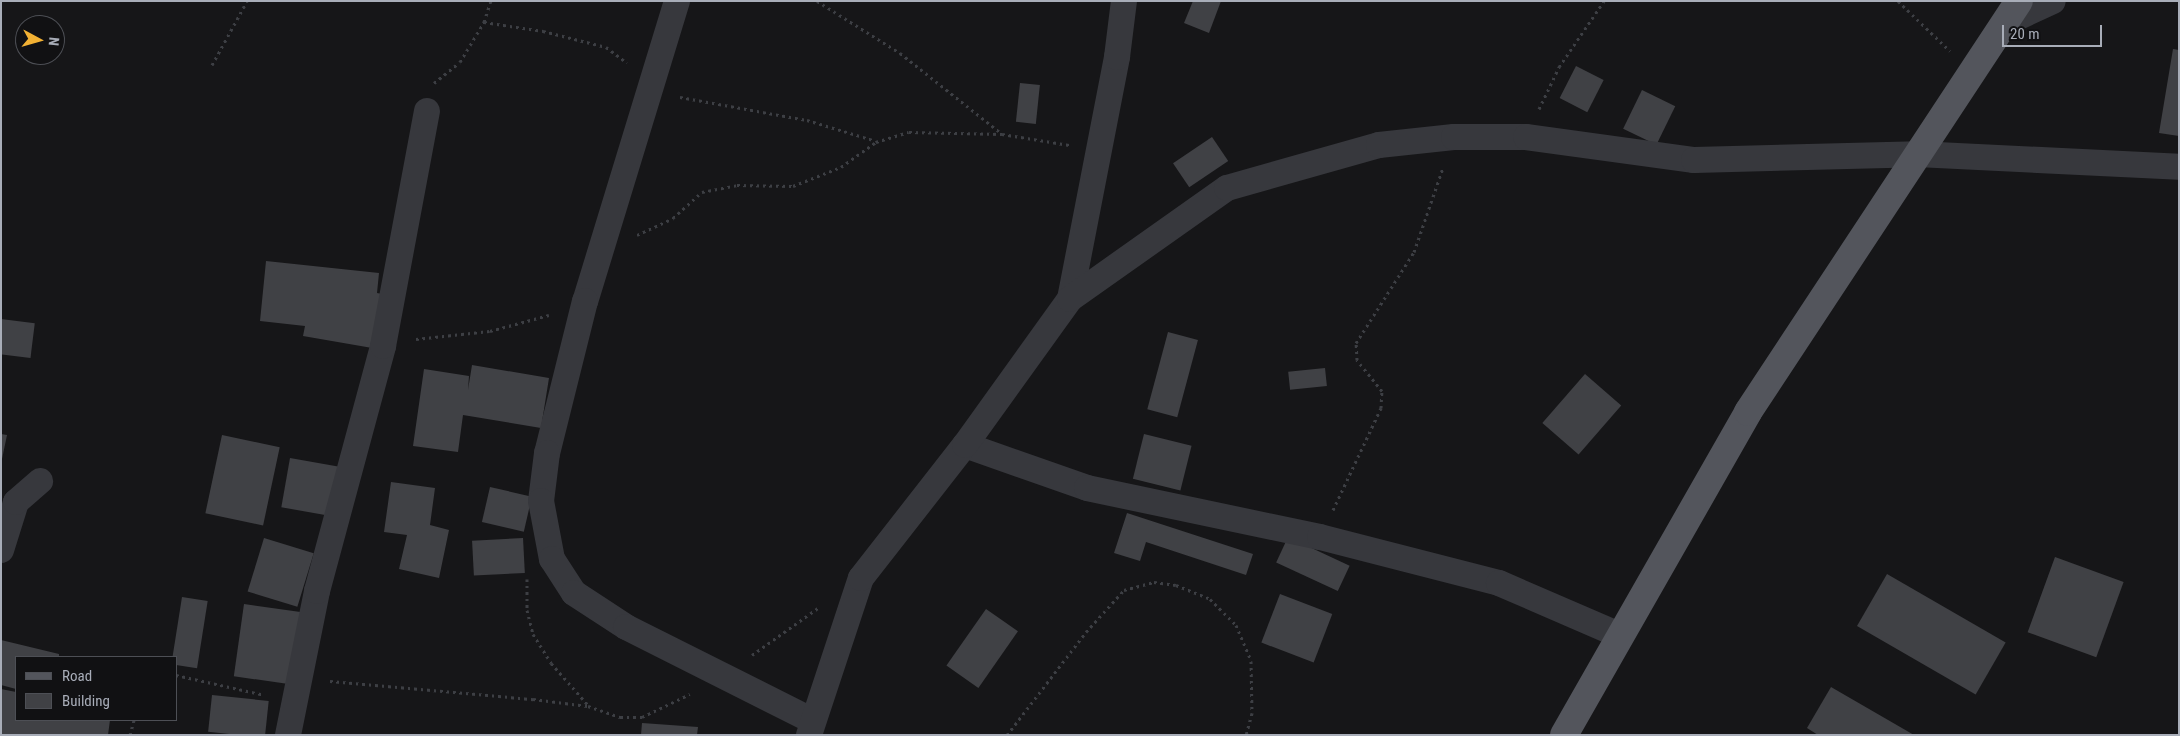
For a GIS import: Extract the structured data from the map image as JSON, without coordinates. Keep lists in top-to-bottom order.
{
  "legend": ["Road", "Building"],
  "scale_bar": "20 m",
  "north": "right"
}
